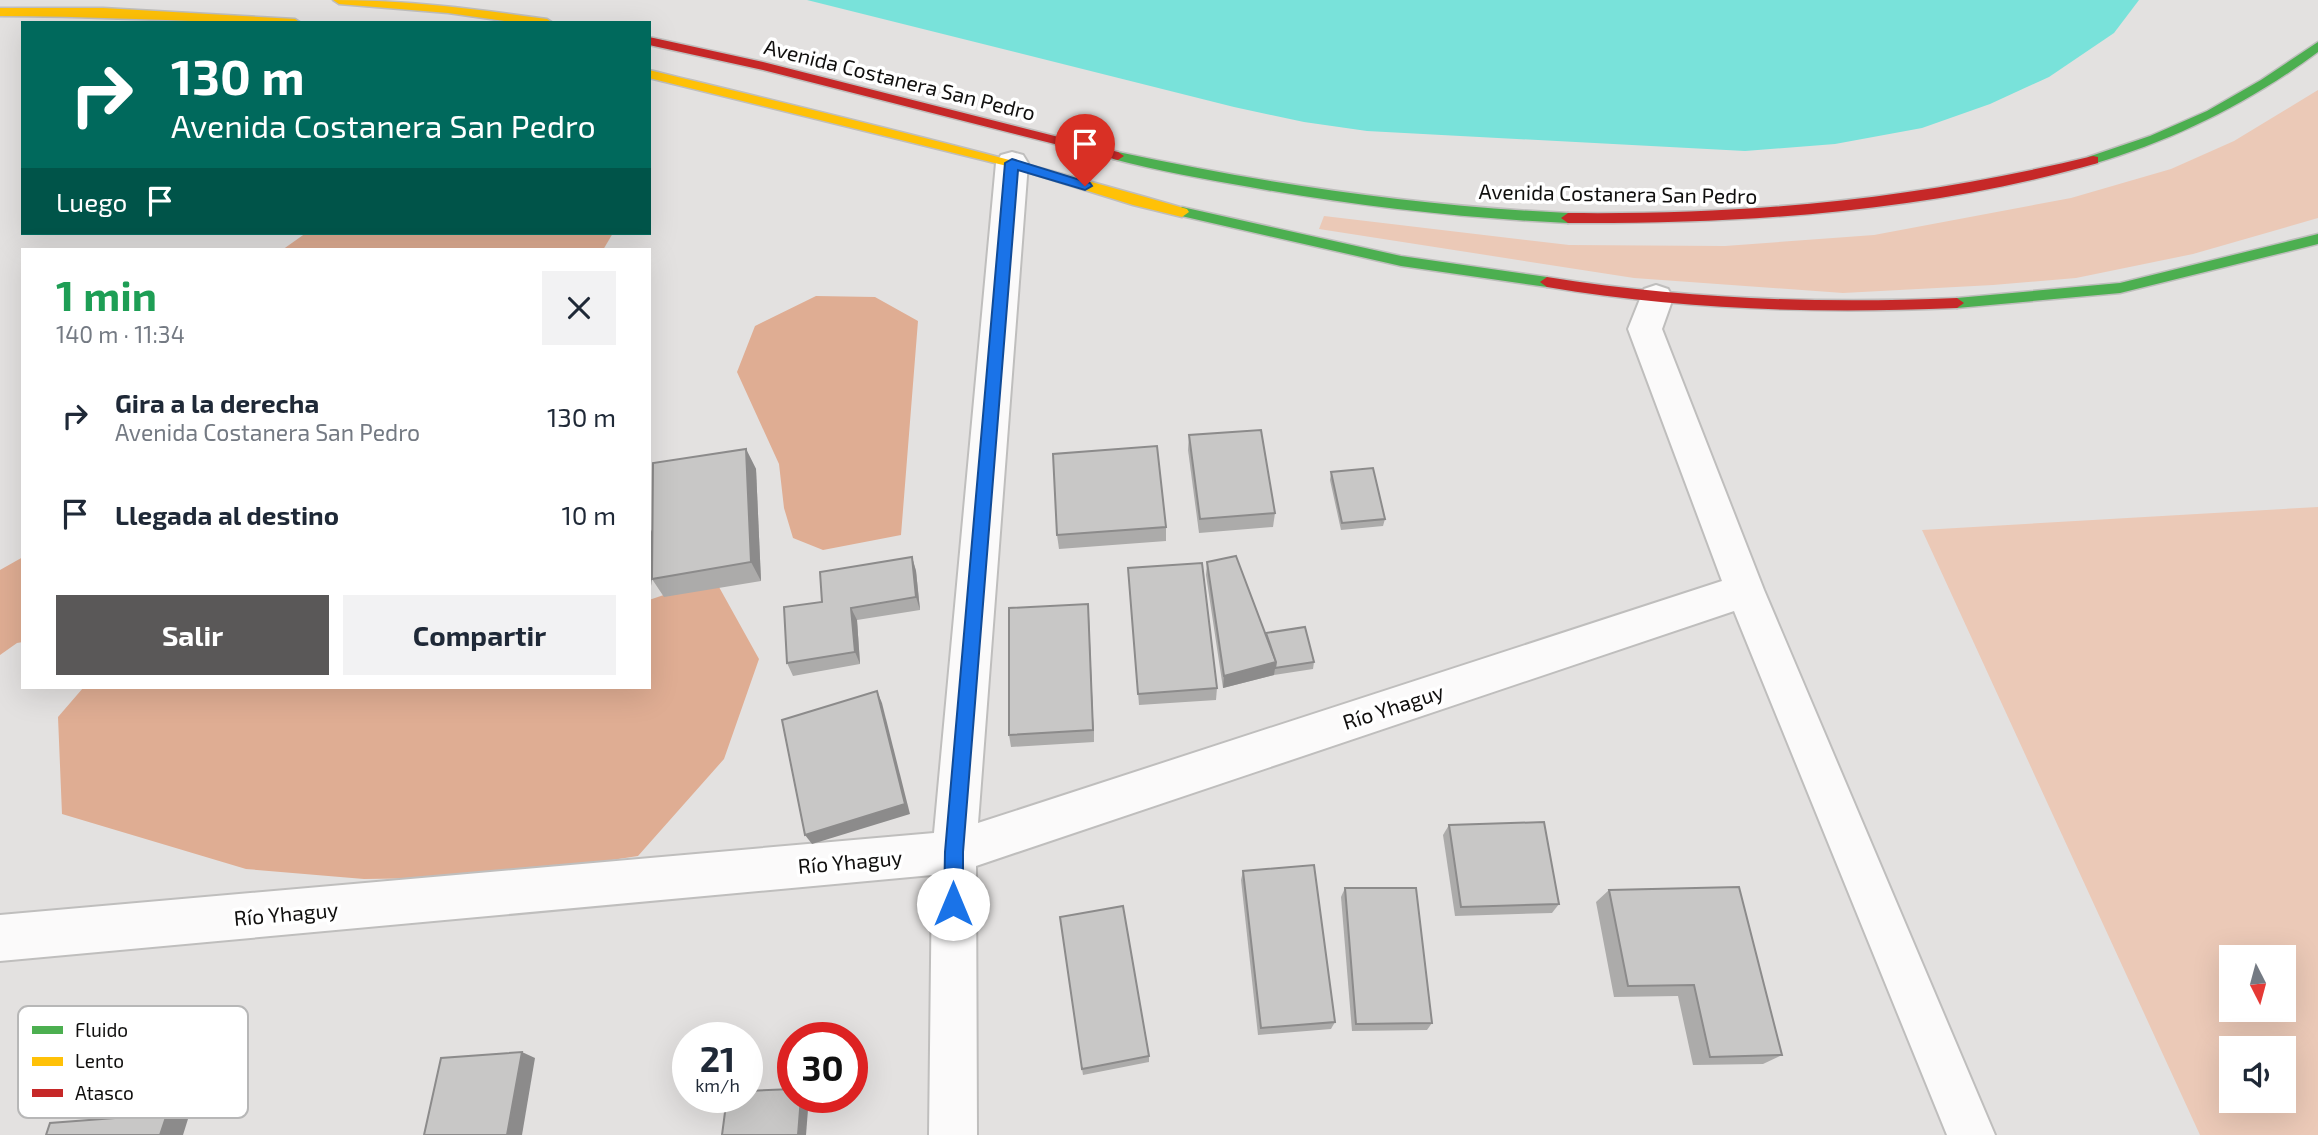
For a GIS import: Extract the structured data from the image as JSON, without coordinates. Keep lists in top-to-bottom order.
{
  "streets": {
    "main road": ["Avenida Costanera San Pedro"],
    "street": ["Río Yhaguy"]
  },
  "legend": ["Fluido", "Lento", "Atasco"],
  "north": "bottom",
  "page": {
    "turn": ["130 m", "Avenida Costanera San Pedro"],
    "then": "Luego",
    "heading": ["1 min", "140 m · 11:34"],
    "list": [
      {
        "name": "Gira a la derecha",
        "note": "Avenida Costanera San Pedro",
        "value": "130 m"
      },
      {
        "name": "Llegada al destino",
        "value": "10 m"
      }
    ],
    "buttons": ["Salir", "Compartir"],
    "speed": "21 km/h",
    "limit": "30"
  }
}
